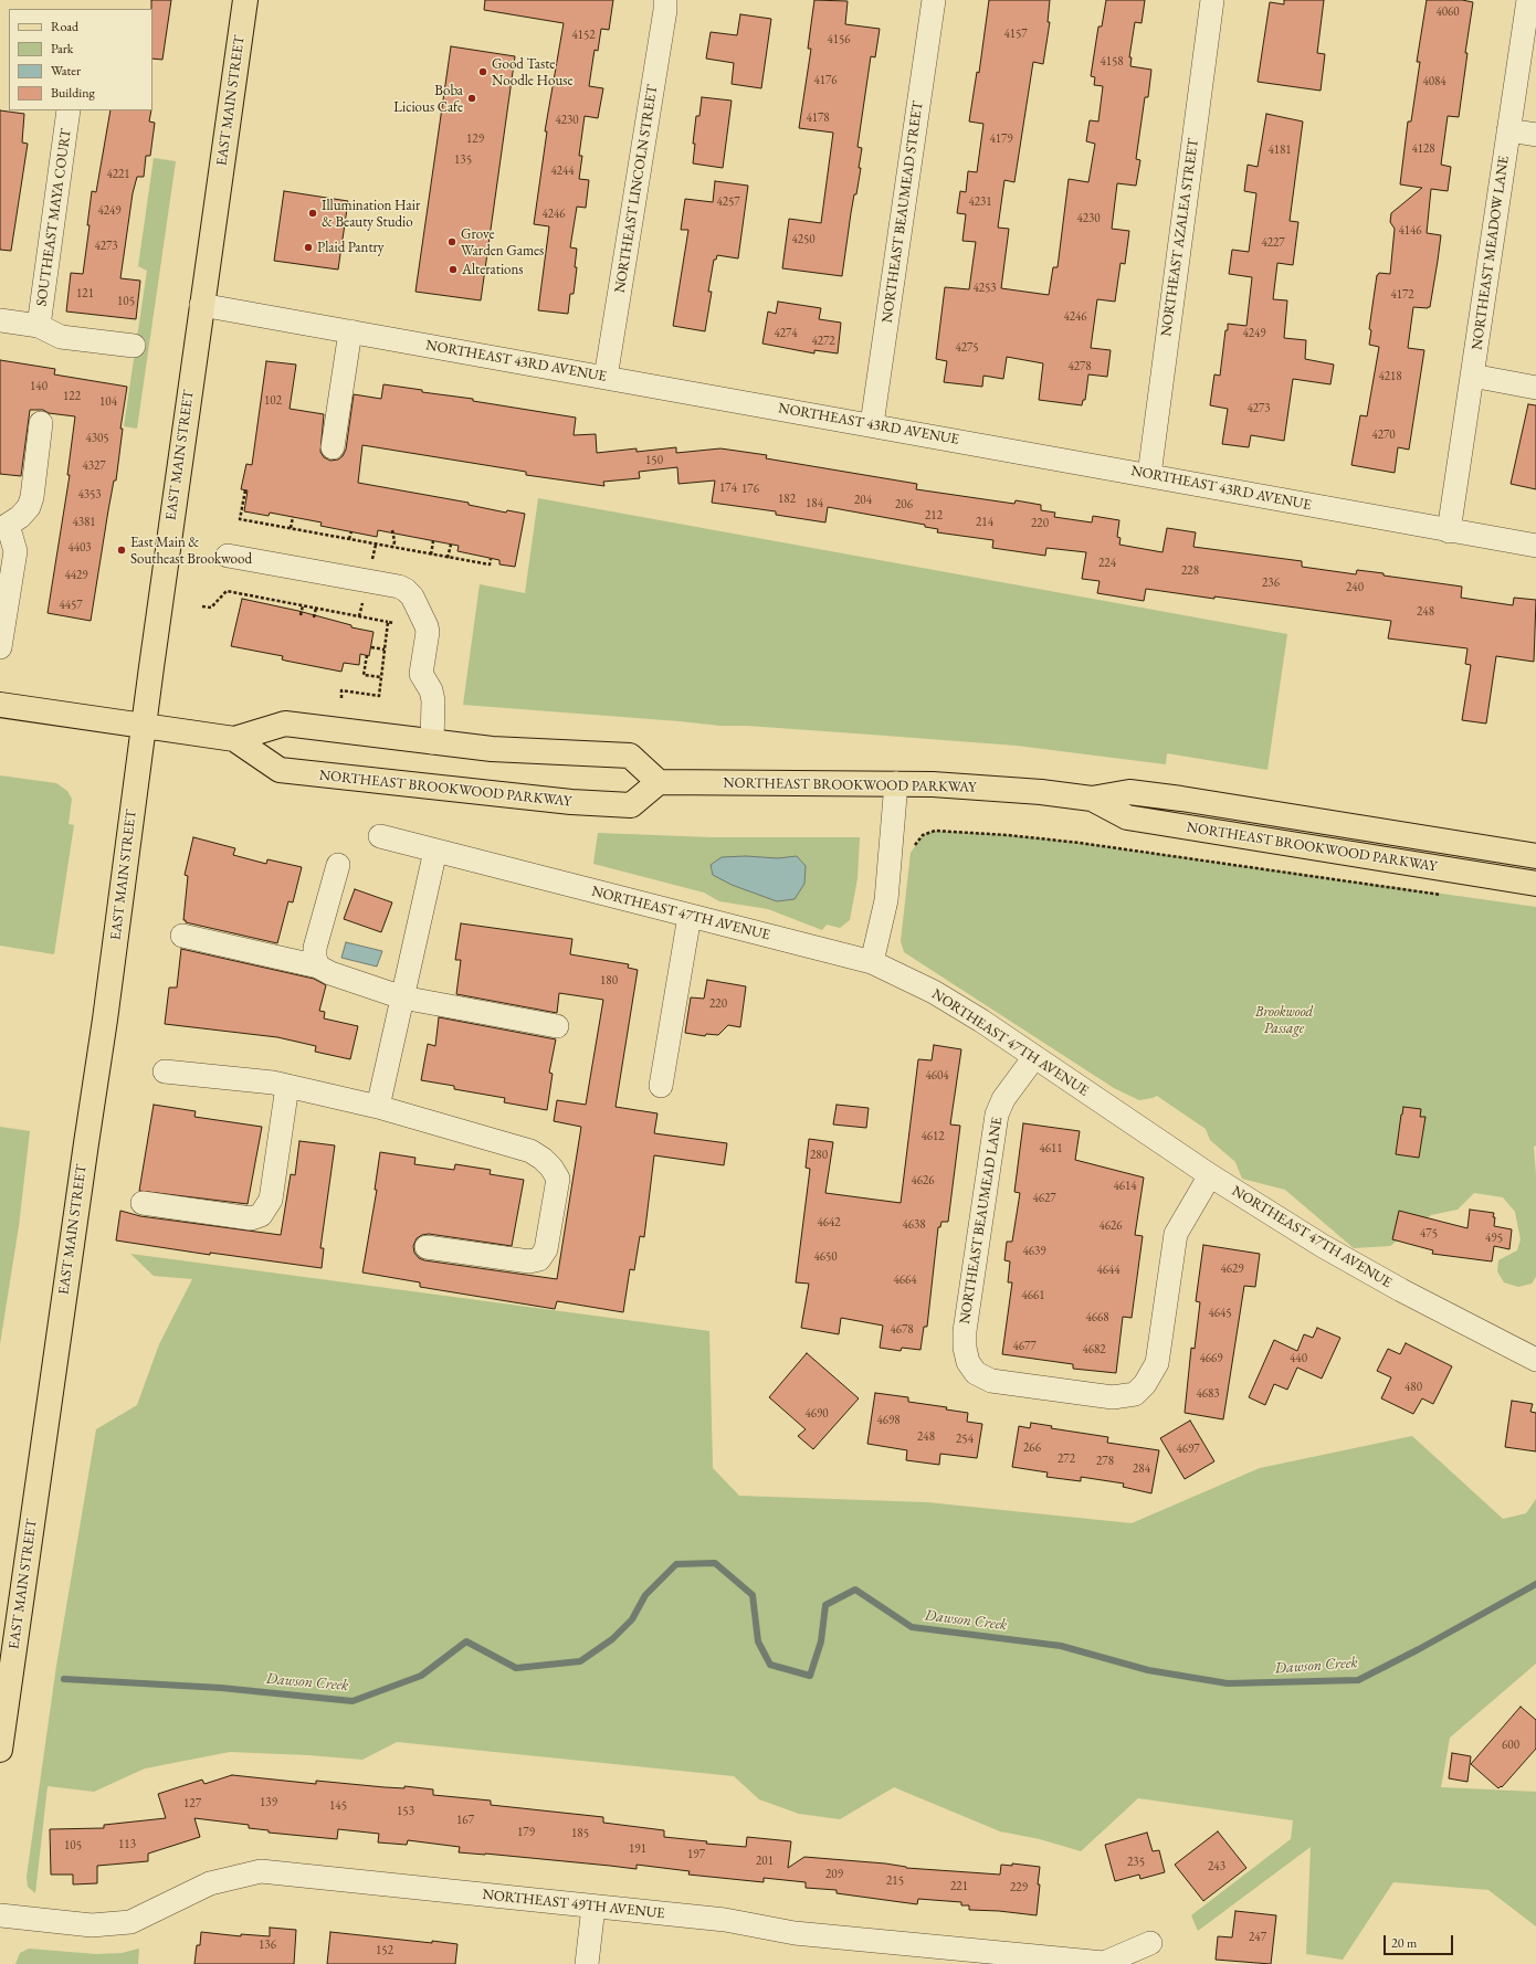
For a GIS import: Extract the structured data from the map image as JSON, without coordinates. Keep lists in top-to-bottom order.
{
  "streets": {
    "main road": ["EAST MAIN STREET", "NORTHEAST BROOKWOOD PARKWAY"],
    "street": [
      "NORTHEAST LINCOLN STREET",
      "NORTHEAST BEAUMEAD STREET",
      "SOUTHEAST MAYA COURT",
      "NORTHEAST AZALEA STREET",
      "NORTHEAST MEADOW LANE",
      "NORTHEAST 43RD AVENUE",
      "NORTHEAST 47TH AVENUE",
      "NORTHEAST BEAUMEAD LANE",
      "NORTHEAST 49TH AVENUE"
    ]
  },
  "crossings": [
    ["EAST MAIN STREET", "NORTHEAST 43RD AVENUE"],
    ["EAST MAIN STREET", "NORTHEAST BROOKWOOD PARKWAY"],
    ["NORTHEAST LINCOLN STREET", "NORTHEAST 43RD AVENUE"],
    ["NORTHEAST BEAUMEAD STREET", "NORTHEAST 43RD AVENUE"],
    ["NORTHEAST AZALEA STREET", "NORTHEAST 43RD AVENUE"],
    ["NORTHEAST MEADOW LANE", "NORTHEAST 43RD AVENUE"],
    ["NORTHEAST 47TH AVENUE", "NORTHEAST BEAUMEAD LANE"]
  ],
  "water": ["Dawson Creek"],
  "parks": ["Brookwood Passage"],
  "places": [
    "Good Taste Noodle House",
    "Boba Licious Cafe",
    "Illumination Hair & Beauty Studio",
    "Grove Warden Games",
    "Plaid Pantry",
    "Alterations",
    "East Main & Southeast Brookwood"
  ],
  "house_numbers": [
    "4060",
    "4157",
    "4152",
    "4156",
    "4158",
    "4176",
    "4084",
    "4178",
    "4230",
    "129",
    "4179",
    "4128",
    "4181",
    "135",
    "4244",
    "4221",
    "4257",
    "4231",
    "4249",
    "4246",
    "4230",
    "4146",
    "4250",
    "4227",
    "4273",
    "4253",
    "121",
    "4172",
    "105",
    "4246",
    "4274",
    "4249",
    "4272",
    "4275",
    "4278",
    "4218",
    "140",
    "122",
    "102",
    "104",
    "4273",
    "4270",
    "4305",
    "150",
    "4327",
    "174",
    "176",
    "4353",
    "182",
    "204",
    "184",
    "206",
    "212",
    "4381",
    "214",
    "220",
    "4403",
    "224",
    "228",
    "4429",
    "236",
    "240",
    "4457",
    "248",
    "180",
    "220",
    "4604",
    "4612",
    "4611",
    "280",
    "4626",
    "4614",
    "4627",
    "4642",
    "4638",
    "4626",
    "475",
    "495",
    "4639",
    "4650",
    "4629",
    "4644",
    "4664",
    "4661",
    "4645",
    "4668",
    "4678",
    "4677",
    "4682",
    "4669",
    "440",
    "480",
    "4683",
    "4690",
    "4698",
    "248",
    "254",
    "266",
    "4697",
    "272",
    "278",
    "284",
    "600",
    "139",
    "127",
    "145",
    "153",
    "167",
    "179",
    "185",
    "113",
    "105",
    "191",
    "197",
    "201",
    "235",
    "243",
    "209",
    "215",
    "221",
    "229",
    "247",
    "136",
    "152"
  ],
  "legend": [
    "Road",
    "Park",
    "Water",
    "Building"
  ],
  "scale_bar": "20 m"
}
